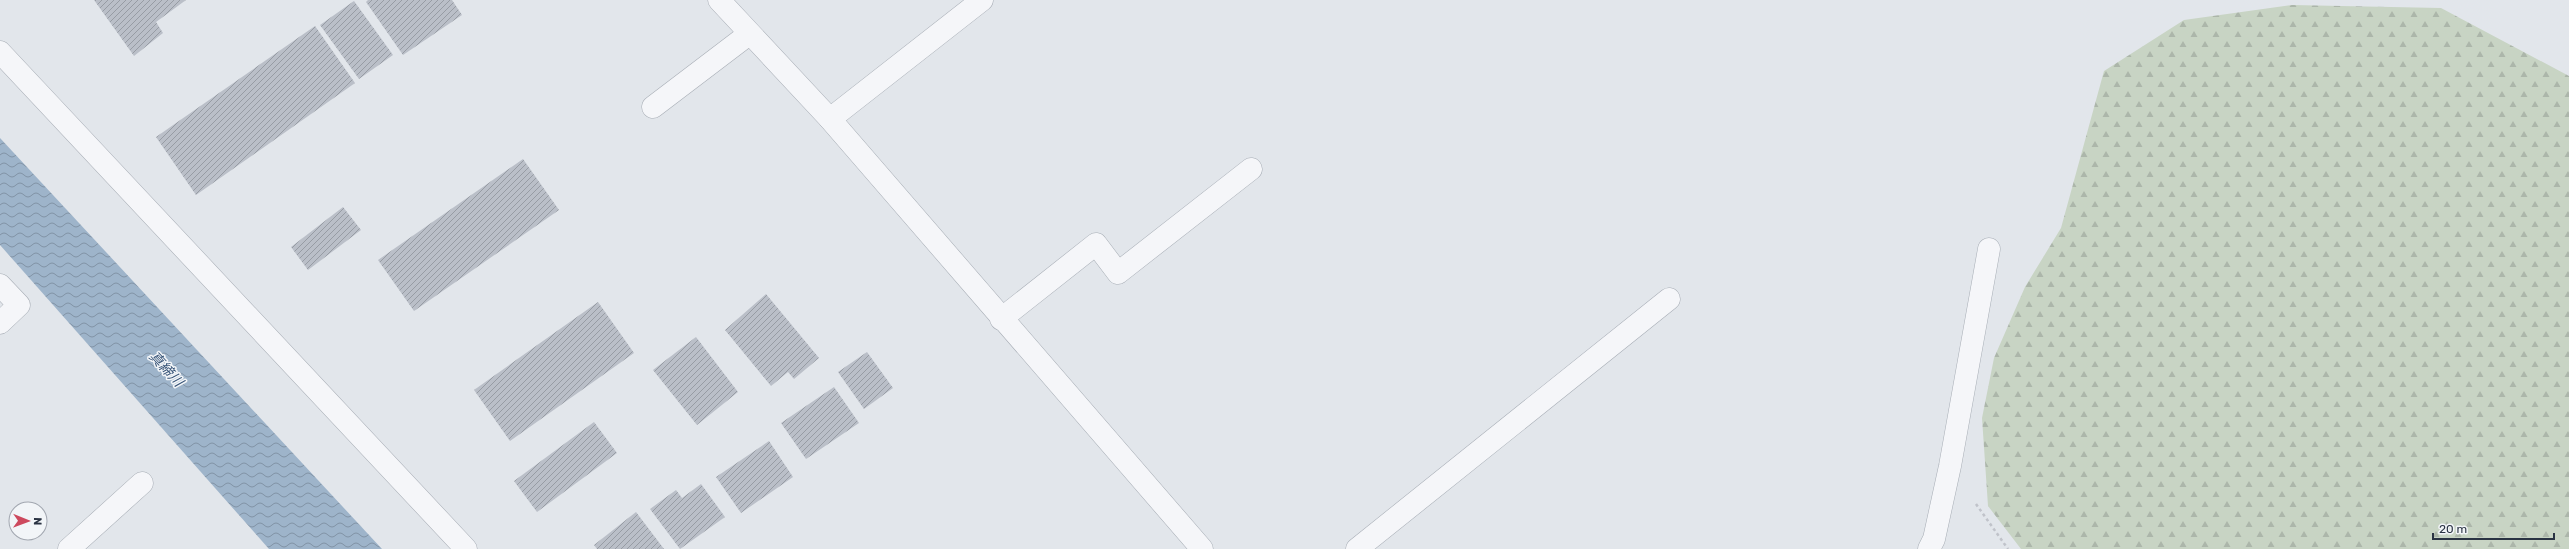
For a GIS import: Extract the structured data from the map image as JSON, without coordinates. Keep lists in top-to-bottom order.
{
  "water": ["真締川"],
  "scale_bar": "20 m",
  "north": "right"
}
